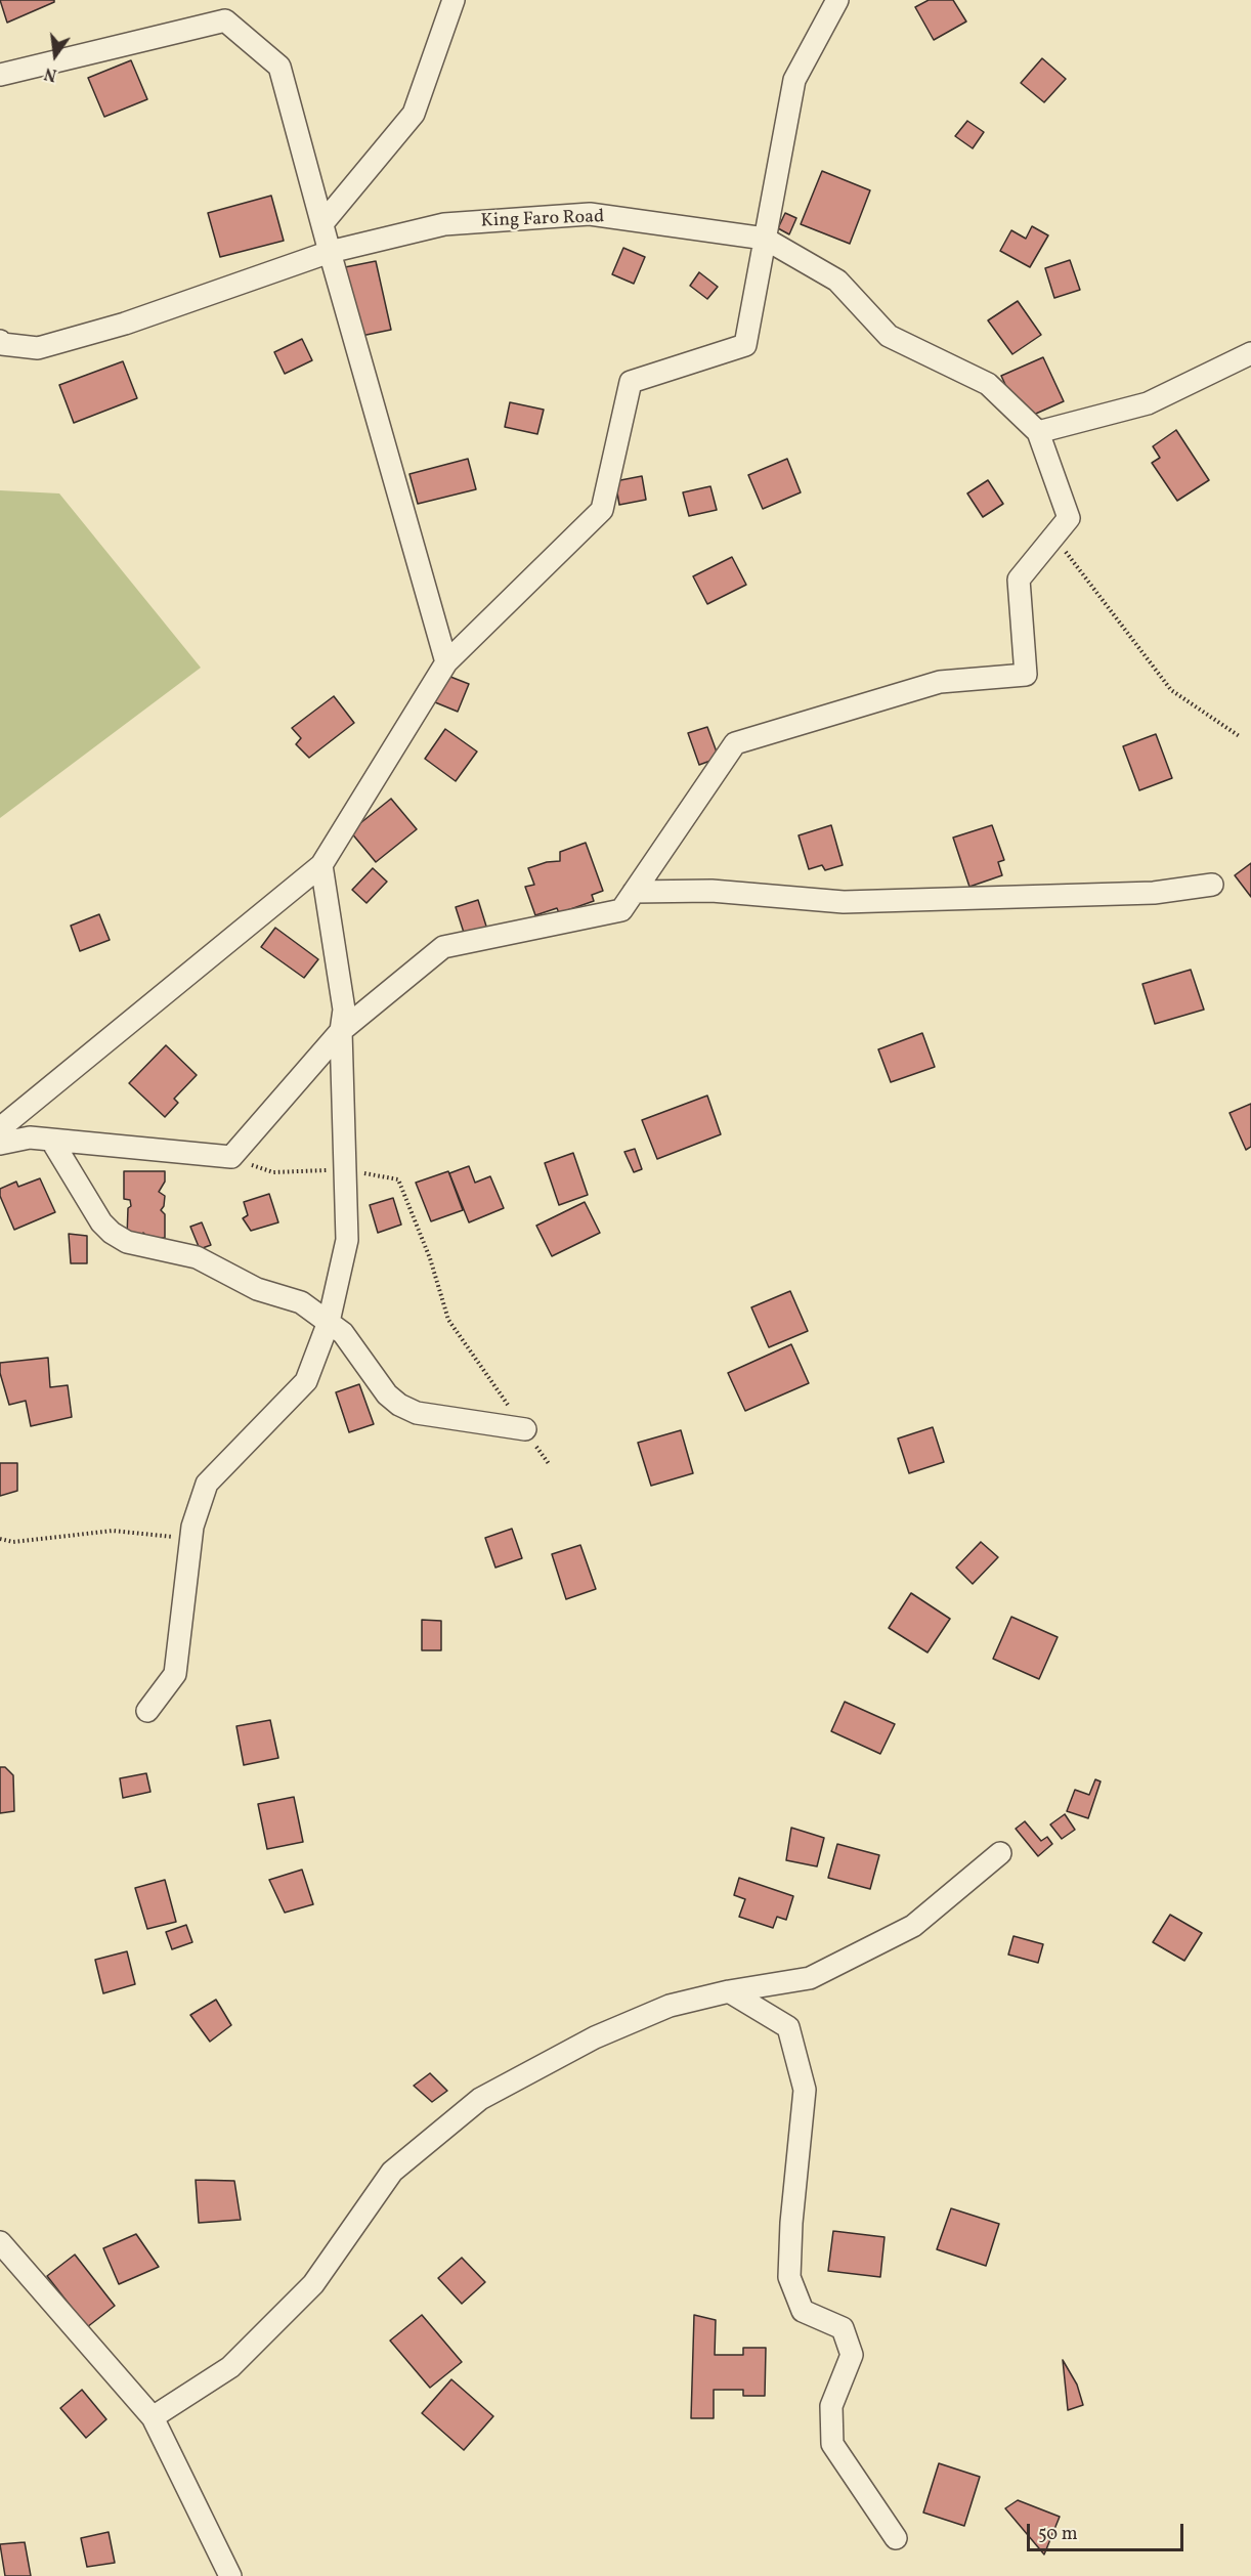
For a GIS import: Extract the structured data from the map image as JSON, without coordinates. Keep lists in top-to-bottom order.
{
  "streets": {
    "street": ["King Faro Road"]
  },
  "scale_bar": "50 m",
  "north": "bottom"
}
